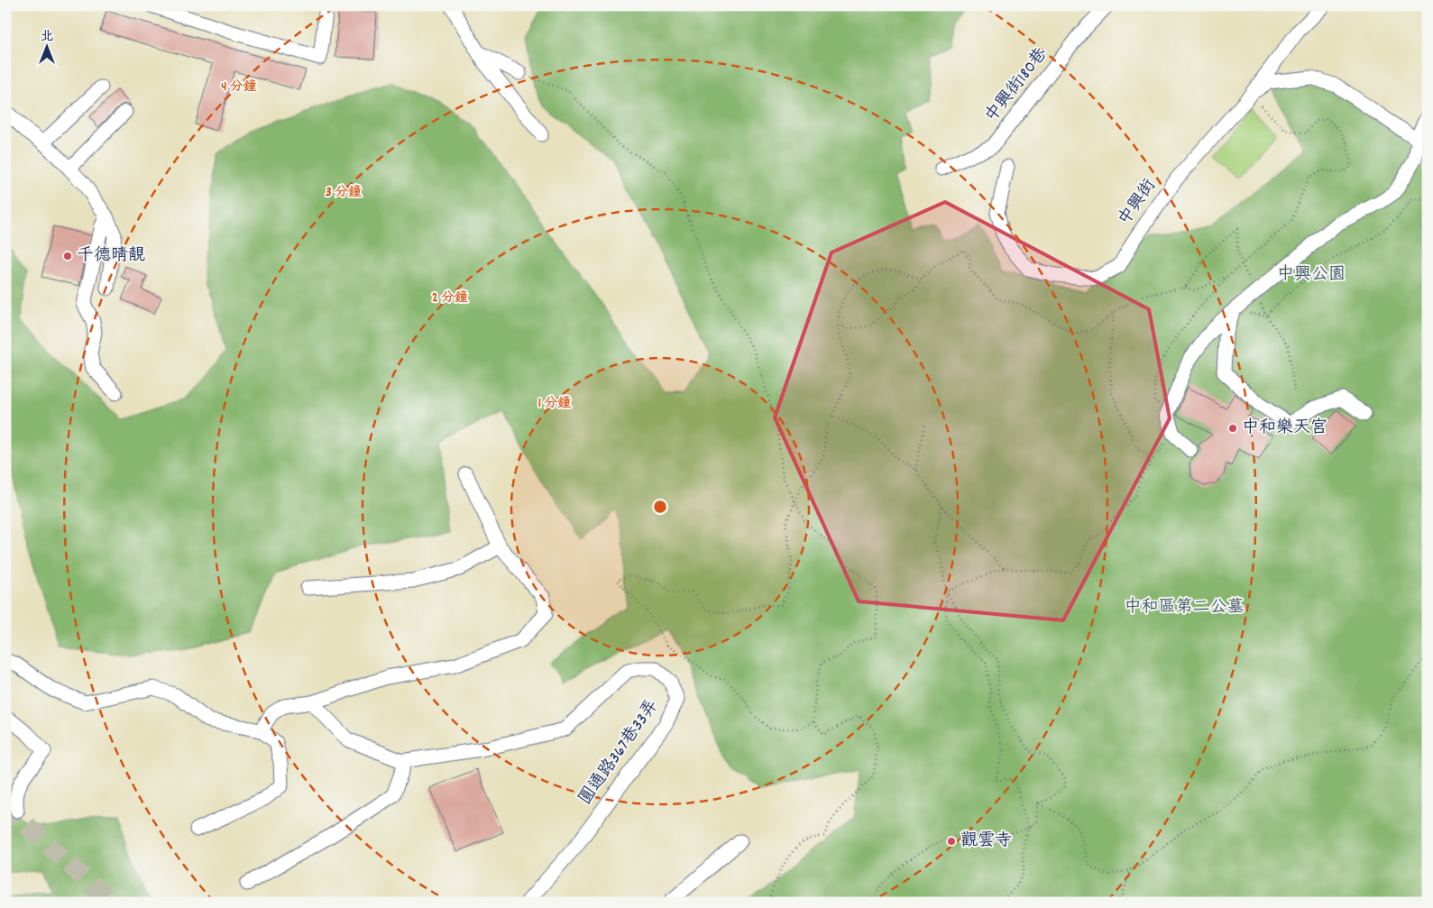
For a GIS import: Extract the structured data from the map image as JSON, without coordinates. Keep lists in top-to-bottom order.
{
  "streets": {
    "street": ["中興街180巷", "中興街", "圓通路367巷33弄"]
  },
  "parks": ["中興公園", "中和區第二公墓"],
  "places": ["千德晴靚", "中和樂天宮", "觀雲寺"],
  "north": "top",
  "rings": [
    "4 分鐘",
    "3 分鐘",
    "2 分鐘",
    "1 分鐘"
  ]
}
